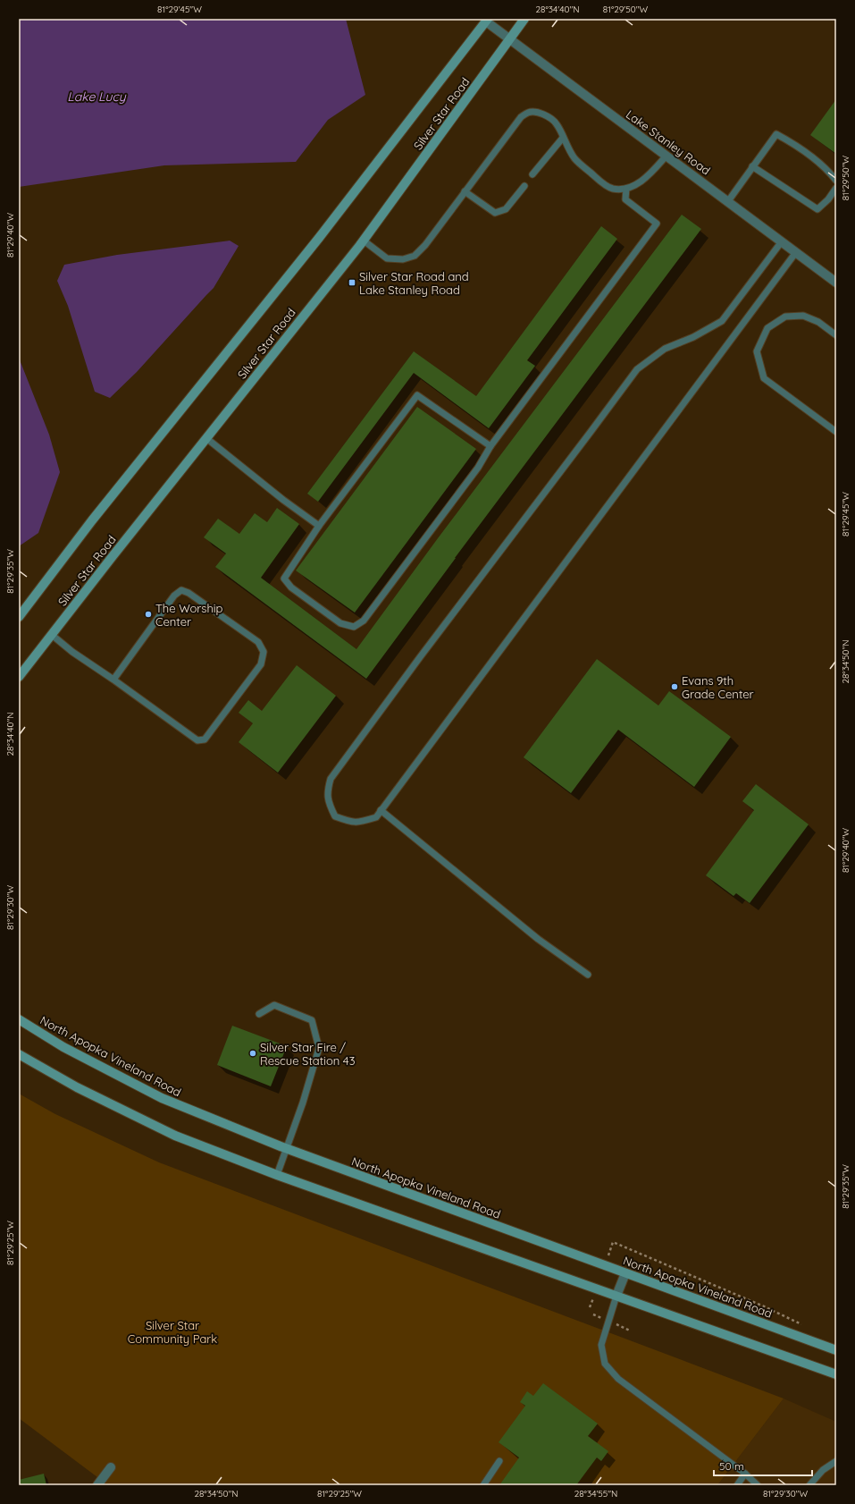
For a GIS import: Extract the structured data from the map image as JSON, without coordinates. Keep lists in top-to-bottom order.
{
  "streets": {
    "main road": ["Silver Star Road", "North Apopka Vineland Road"],
    "street": ["Lake Stanley Road"]
  },
  "crossings": [
    ["Silver Star Road", "Lake Stanley Road"]
  ],
  "water": ["Lake Lucy"],
  "parks": ["Silver Star Community Park"],
  "places": {
    "transit": ["Silver Star Road and Lake Stanley Road"],
    "other": ["The Worship Center", "Evans 9th Grade Center", "Silver Star Fire / Rescue Station 43"]
  },
  "scale_bar": "50 m",
  "coordinates": [
    "81°29'45\"W",
    "28°34'40\"N",
    "81°29'50\"W",
    "81°29'40\"W",
    "81°29'35\"W",
    "28°34'50\"N",
    "81°29'30\"W",
    "81°29'25\"W",
    "28°34'55\"N"
  ]
}
